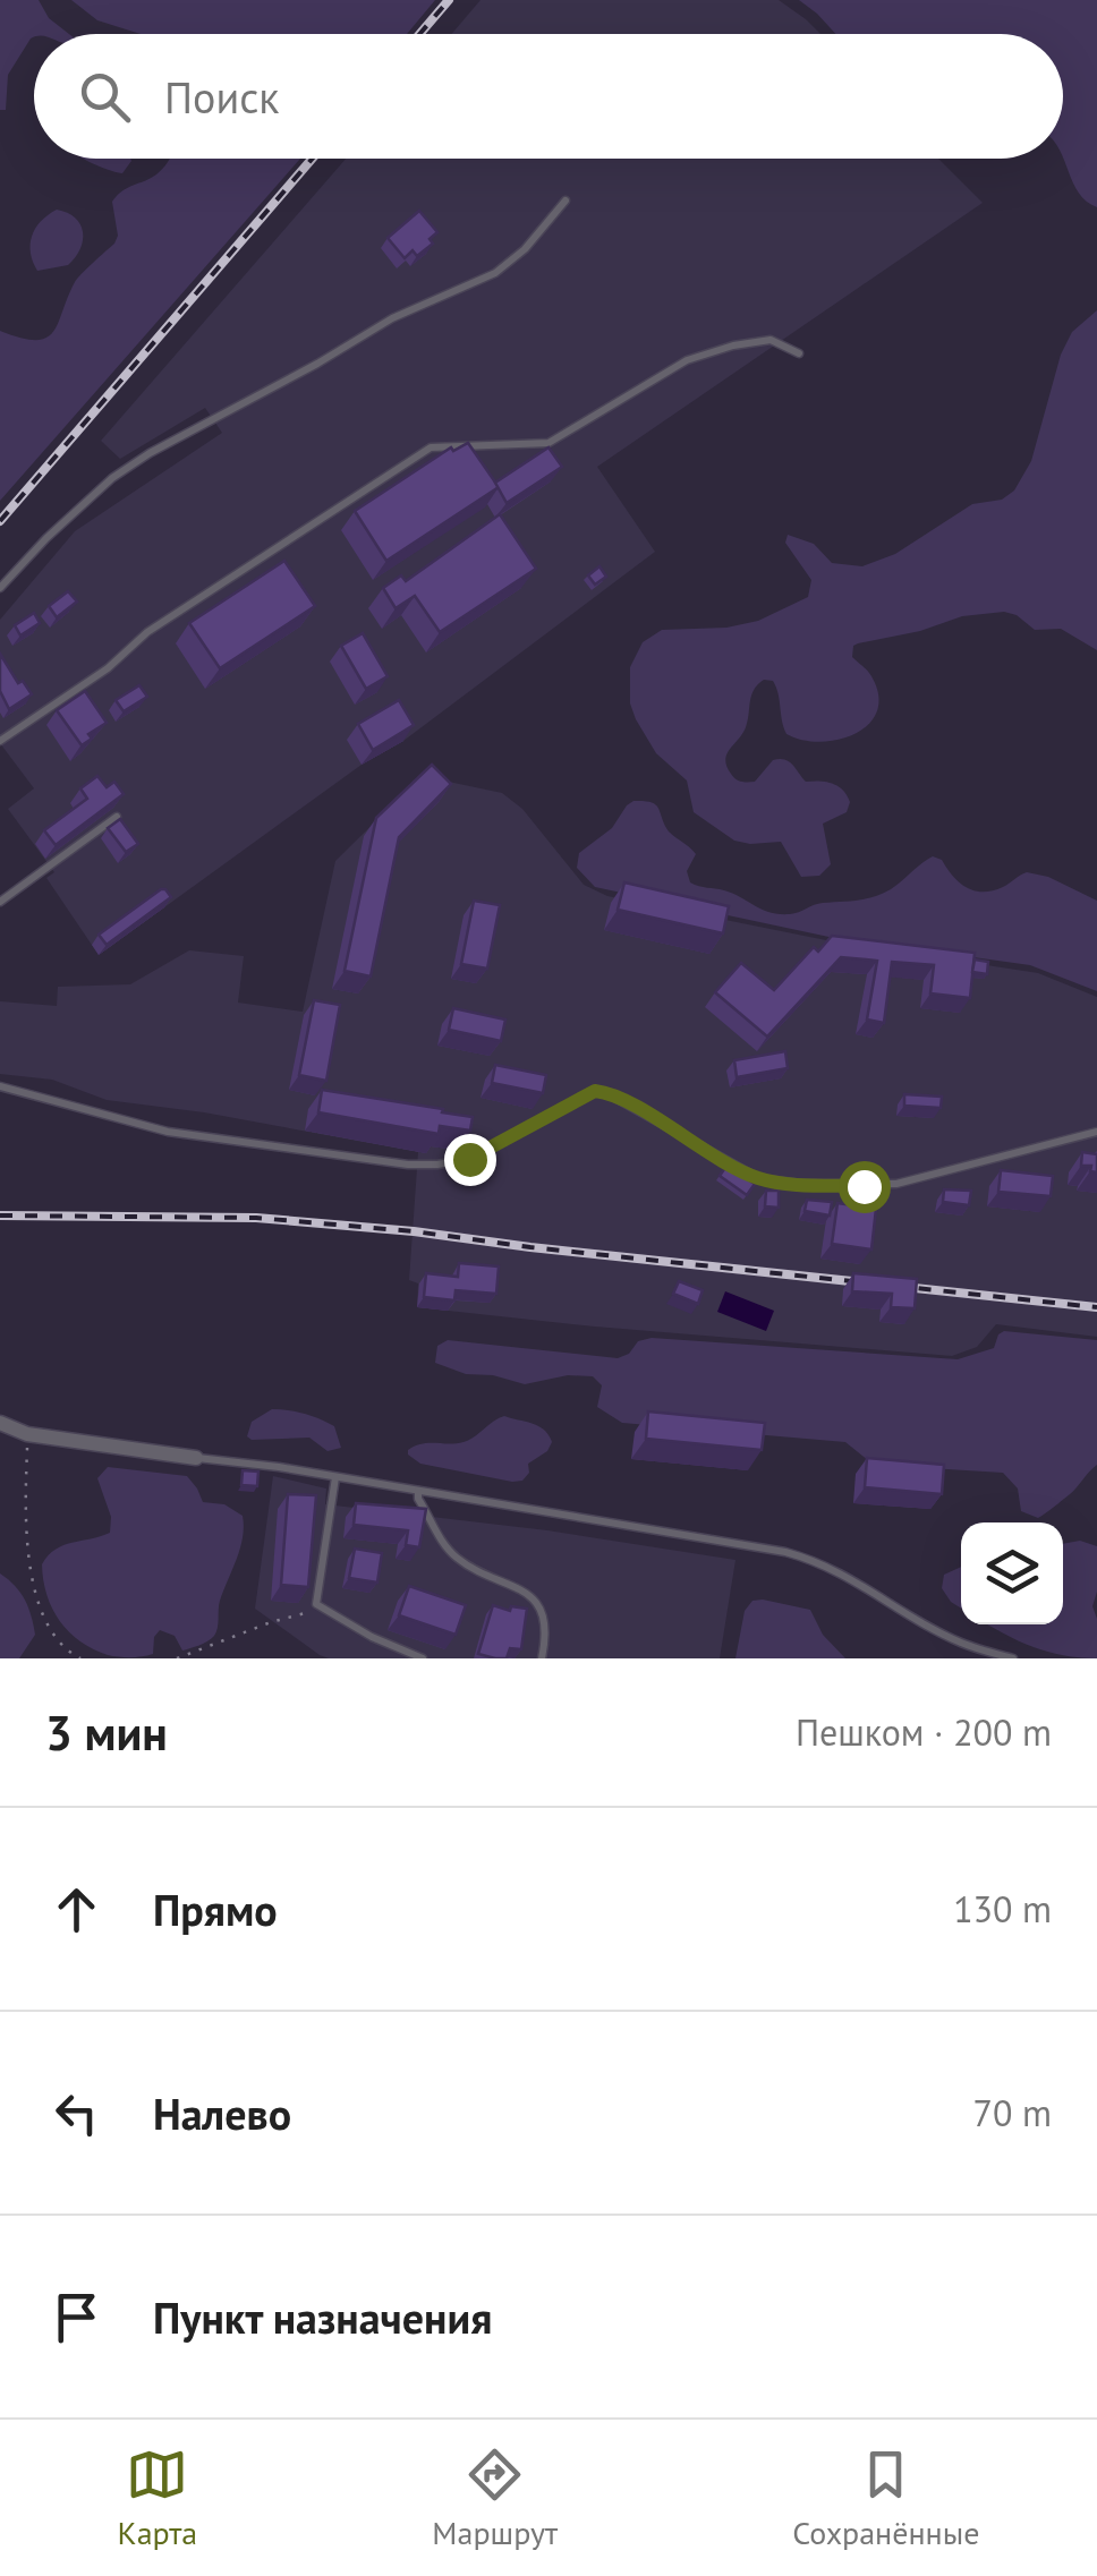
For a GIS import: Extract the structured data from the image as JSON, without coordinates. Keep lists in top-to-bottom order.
{
  "page": {
    "search": "Поиск",
    "heading": ["3 мин", "Пешком · 200 m"],
    "list": [
      ["Прямо", "130 m"],
      ["Налево", "70 m"],
      "Пункт назначения"
    ],
    "nav": ["Карта", "Маршрут", "Сохранённые"]
  }
}
